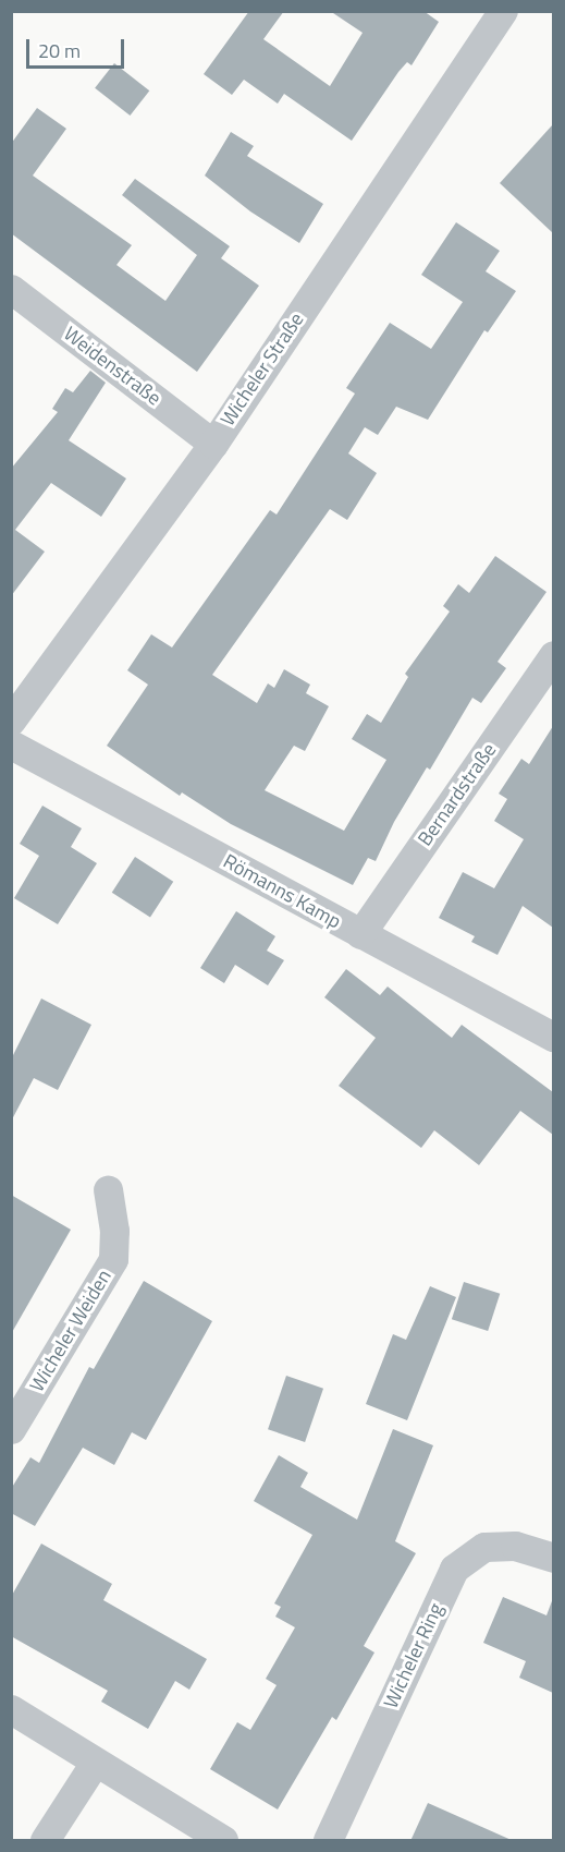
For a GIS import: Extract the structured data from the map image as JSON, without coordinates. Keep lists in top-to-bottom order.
{
  "streets": {
    "street": [
      "Weidenstraße",
      "Wicheler Straße",
      "Bernardstraße",
      "Römanns Kamp",
      "Wicheler Weiden",
      "Wicheler Ring"
    ]
  },
  "crossings": [
    ["Weidenstraße", "Wicheler Straße"],
    ["Bernardstraße", "Römanns Kamp"]
  ],
  "scale_bar": "20 m"
}
